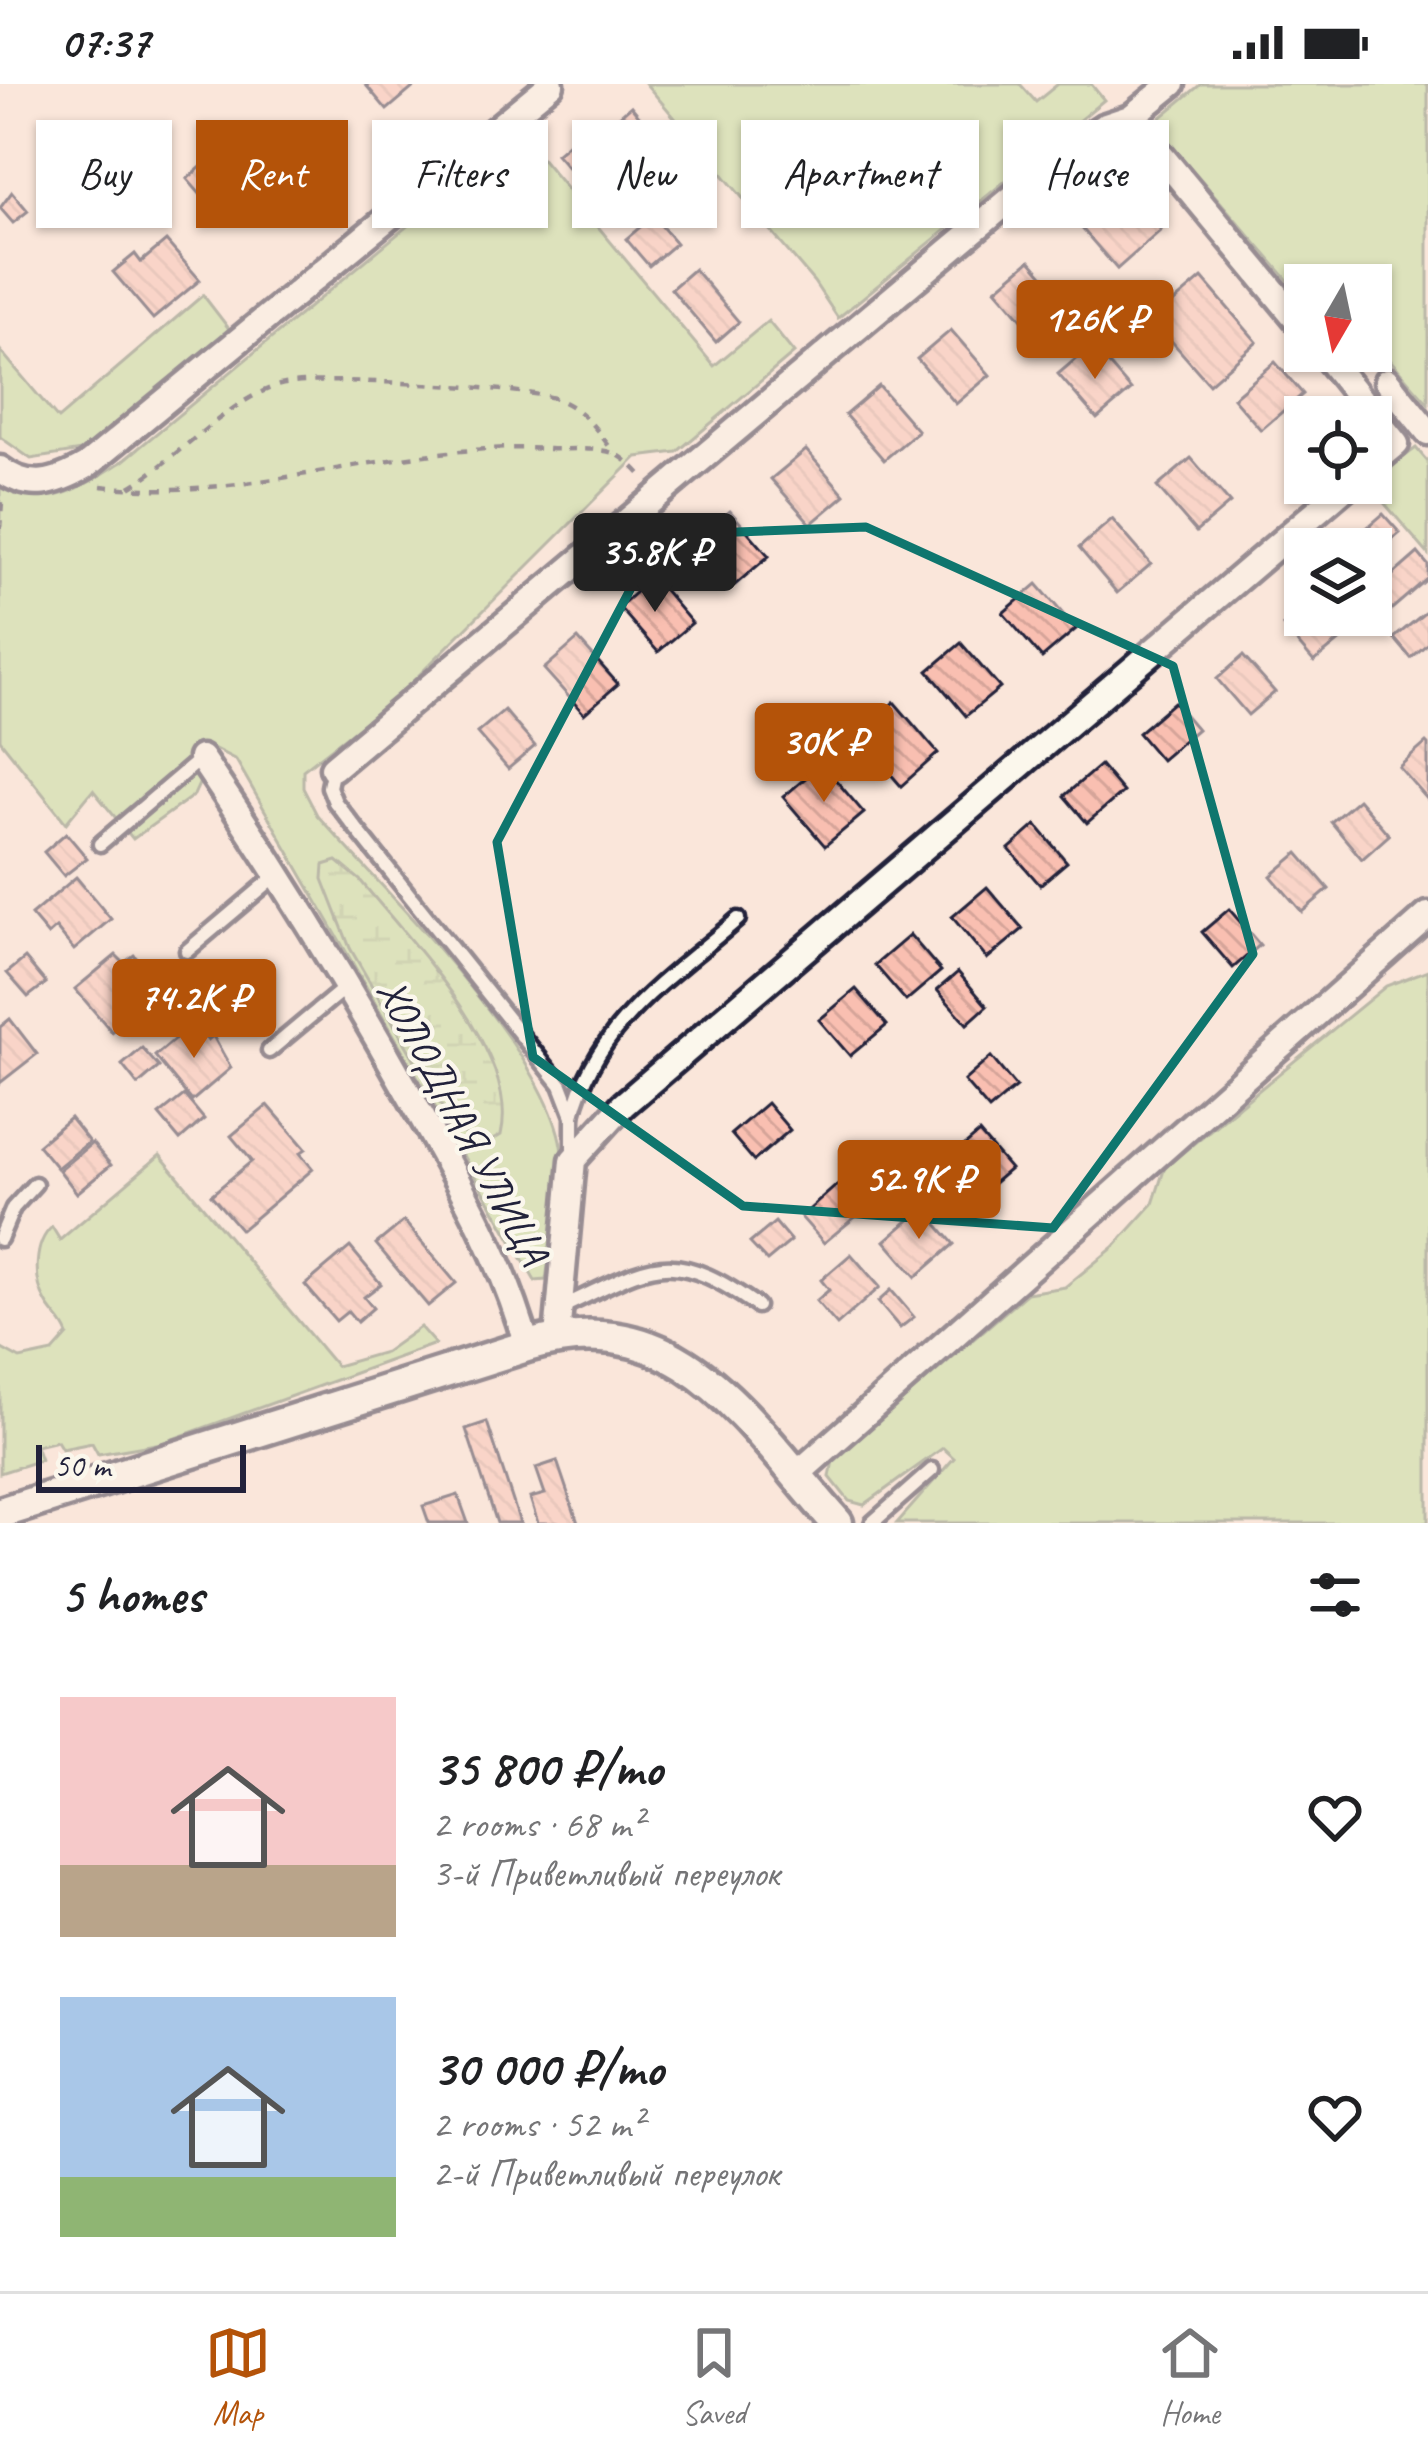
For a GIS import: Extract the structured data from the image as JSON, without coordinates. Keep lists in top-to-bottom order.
{
  "streets": {
    "street": ["ХОЛОДНАЯ УЛИЦА"]
  },
  "scale_bar": "50 m",
  "north": "bottom",
  "page": {
    "status": "07:37",
    "chip": [
      "Buy",
      "Rent",
      "Filters",
      "New",
      "Apartment",
      "House"
    ],
    "price": [
      "126K ₽",
      "35.8K ₽",
      "30K ₽",
      "74.2K ₽",
      "52.9K ₽"
    ],
    "scale": "50 m",
    "heading": "5 homes",
    "list": [
      {
        "name": "35 800 ₽/mo",
        "note": "2 rooms · 68 m² · 3-й Приветливый переулок"
      },
      {
        "name": "30 000 ₽/mo",
        "note": "2 rooms · 52 m² · 2-й Приветливый переулок"
      }
    ],
    "tabs": ["Map", "Saved", "Home"]
  }
}
